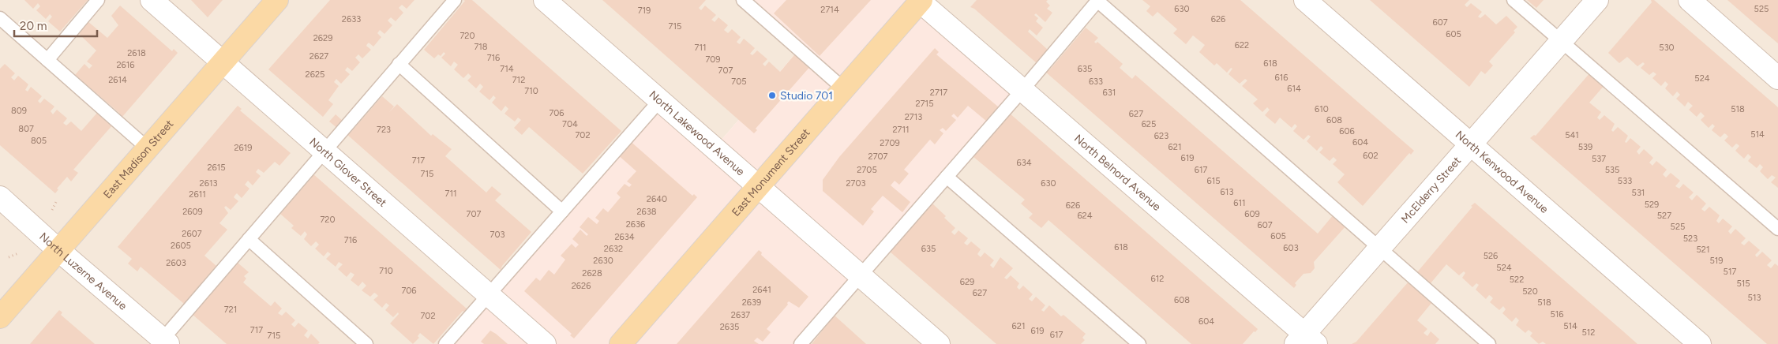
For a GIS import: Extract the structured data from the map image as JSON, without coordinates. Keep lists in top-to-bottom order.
{
  "streets": {
    "main road": ["East Madison Street", "East Monument Street"],
    "street": [
      "North Lakewood Avenue",
      "North Glover Street",
      "North Belnord Avenue",
      "North Kenwood Avenue",
      "McElderry Street",
      "North Luzerne Avenue"
    ]
  },
  "crossings": [
    ["North Lakewood Avenue", "East Monument Street"],
    ["East Madison Street", "North Glover Street"],
    ["East Madison Street", "North Luzerne Avenue"],
    ["East Monument Street", "North Belnord Avenue"],
    ["North Belnord Avenue", "McElderry Street"],
    ["North Kenwood Avenue", "McElderry Street"]
  ],
  "places": ["Studio 701"],
  "house_numbers": [
    "630",
    "525",
    "2714",
    "719",
    "2633",
    "626",
    "607",
    "715",
    "605",
    "720",
    "2629",
    "622",
    "718",
    "711",
    "530",
    "2618",
    "2627",
    "716",
    "709",
    "618",
    "2616",
    "714",
    "635",
    "707",
    "2625",
    "616",
    "524",
    "2614",
    "712",
    "705",
    "633",
    "614",
    "710",
    "2717",
    "631",
    "2715",
    "610",
    "518",
    "809",
    "706",
    "627",
    "2713",
    "608",
    "704",
    "625",
    "807",
    "723",
    "2711",
    "606",
    "514",
    "702",
    "541",
    "623",
    "805",
    "604",
    "2709",
    "621",
    "539",
    "2619",
    "602",
    "2707",
    "619",
    "537",
    "717",
    "634",
    "2615",
    "2705",
    "617",
    "535",
    "715",
    "615",
    "533",
    "2613",
    "2703",
    "630",
    "613",
    "531",
    "711",
    "2611",
    "2640",
    "611",
    "529",
    "626",
    "2609",
    "2638",
    "707",
    "609",
    "624",
    "527",
    "720",
    "2636",
    "607",
    "525",
    "2607",
    "703",
    "605",
    "2634",
    "523",
    "716",
    "2605",
    "618",
    "603",
    "2632",
    "635",
    "521",
    "526",
    "2630",
    "519",
    "2603",
    "524",
    "710",
    "517",
    "2628",
    "612",
    "522",
    "629",
    "515",
    "2626",
    "2641",
    "706",
    "520",
    "627",
    "513",
    "608",
    "2639",
    "518",
    "721",
    "516",
    "2637",
    "702",
    "604",
    "621",
    "514",
    "2635",
    "717",
    "619",
    "512",
    "617",
    "715"
  ],
  "scale_bar": "20 m"
}
